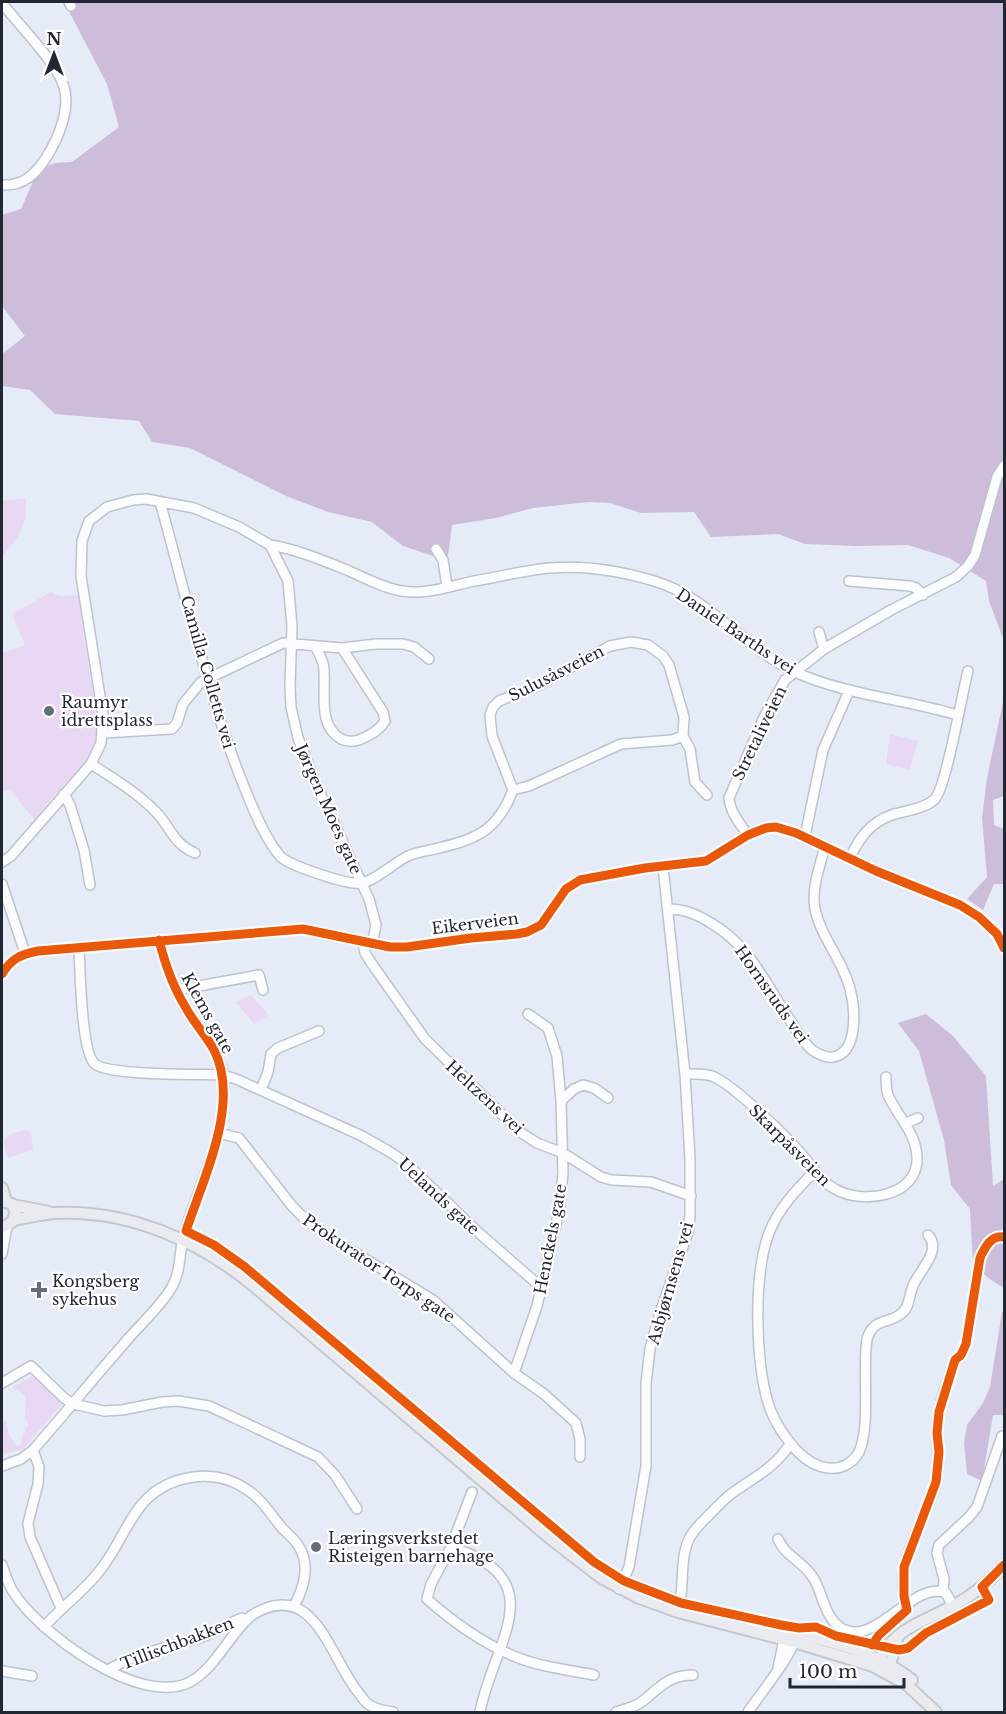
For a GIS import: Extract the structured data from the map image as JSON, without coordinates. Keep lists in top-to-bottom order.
{
  "streets": {
    "street": [
      "Daniel Barths vei",
      "Camilla Colletts vei",
      "Sulusåsveien",
      "Stretaliveien",
      "Jørgen Moes gate",
      "Eikerveien",
      "Hornsruds vei",
      "Klems gate",
      "Heltzens vei",
      "Skarpåsveien",
      "Uelands gate",
      "Henckels gate",
      "Prokurator Torps gate",
      "Asbjørnsens vei",
      "Tillischbakken"
    ]
  },
  "crossings": [
    ["Daniel Barths vei", "Stretaliveien"],
    ["Daniel Barths vei", "Jørgen Moes gate"],
    ["Camilla Colletts vei", "Jørgen Moes gate"],
    ["Stretaliveien", "Eikerveien"],
    ["Jørgen Moes gate", "Eikerveien"],
    ["Jørgen Moes gate", "Heltzens vei"],
    ["Eikerveien", "Hornsruds vei"],
    ["Eikerveien", "Klems gate"],
    ["Eikerveien", "Heltzens vei"],
    ["Eikerveien", "Uelands gate"],
    ["Eikerveien", "Asbjørnsens vei"],
    ["Hornsruds vei", "Asbjørnsens vei"],
    ["Klems gate", "Uelands gate"],
    ["Klems gate", "Prokurator Torps gate"],
    ["Heltzens vei", "Henckels gate"],
    ["Heltzens vei", "Asbjørnsens vei"],
    ["Skarpåsveien", "Asbjørnsens vei"],
    ["Uelands gate", "Henckels gate"],
    ["Henckels gate", "Prokurator Torps gate"]
  ],
  "places": {
    "other": ["Raumyr idrettsplass", "Læringsverkstedet Risteigen barnehage"],
    "health": ["Kongsberg sykehus"]
  },
  "scale_bar": "100 m",
  "north": "top"
}
